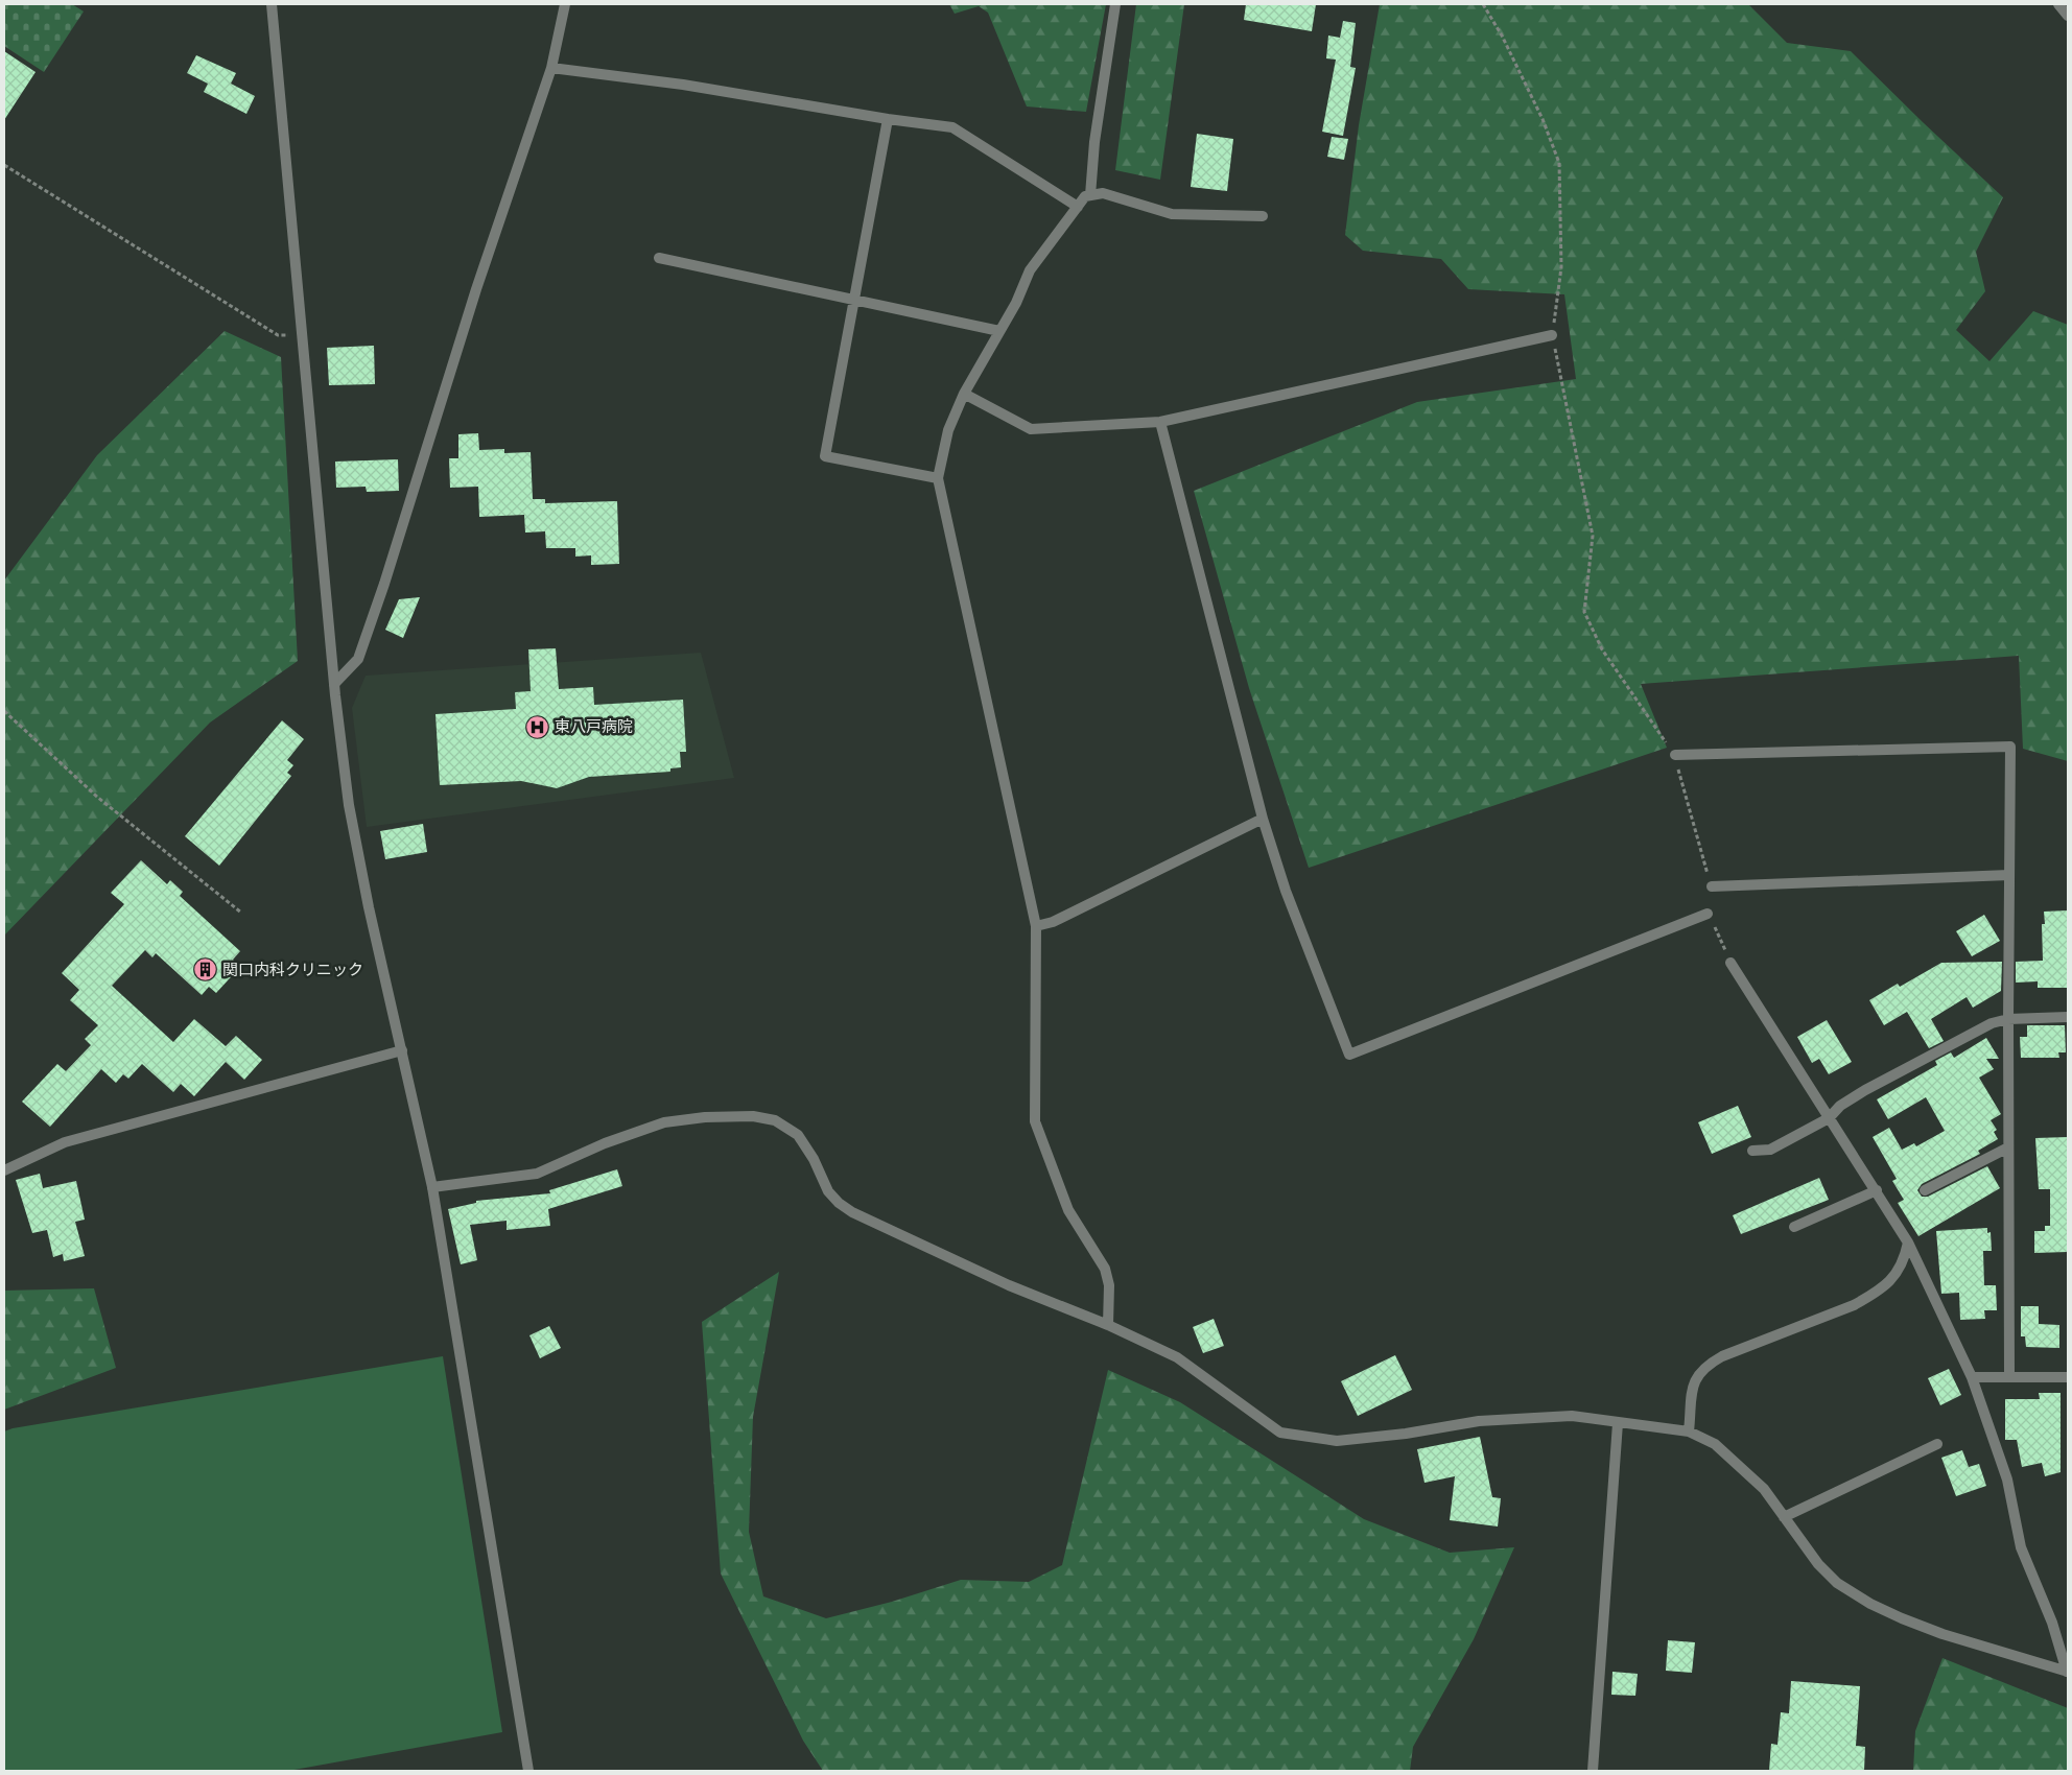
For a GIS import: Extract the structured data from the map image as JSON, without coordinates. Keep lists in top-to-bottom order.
{
  "places": {
    "hospital": ["東八戸病院"],
    "building": ["関口内科クリニック"]
  }
}
